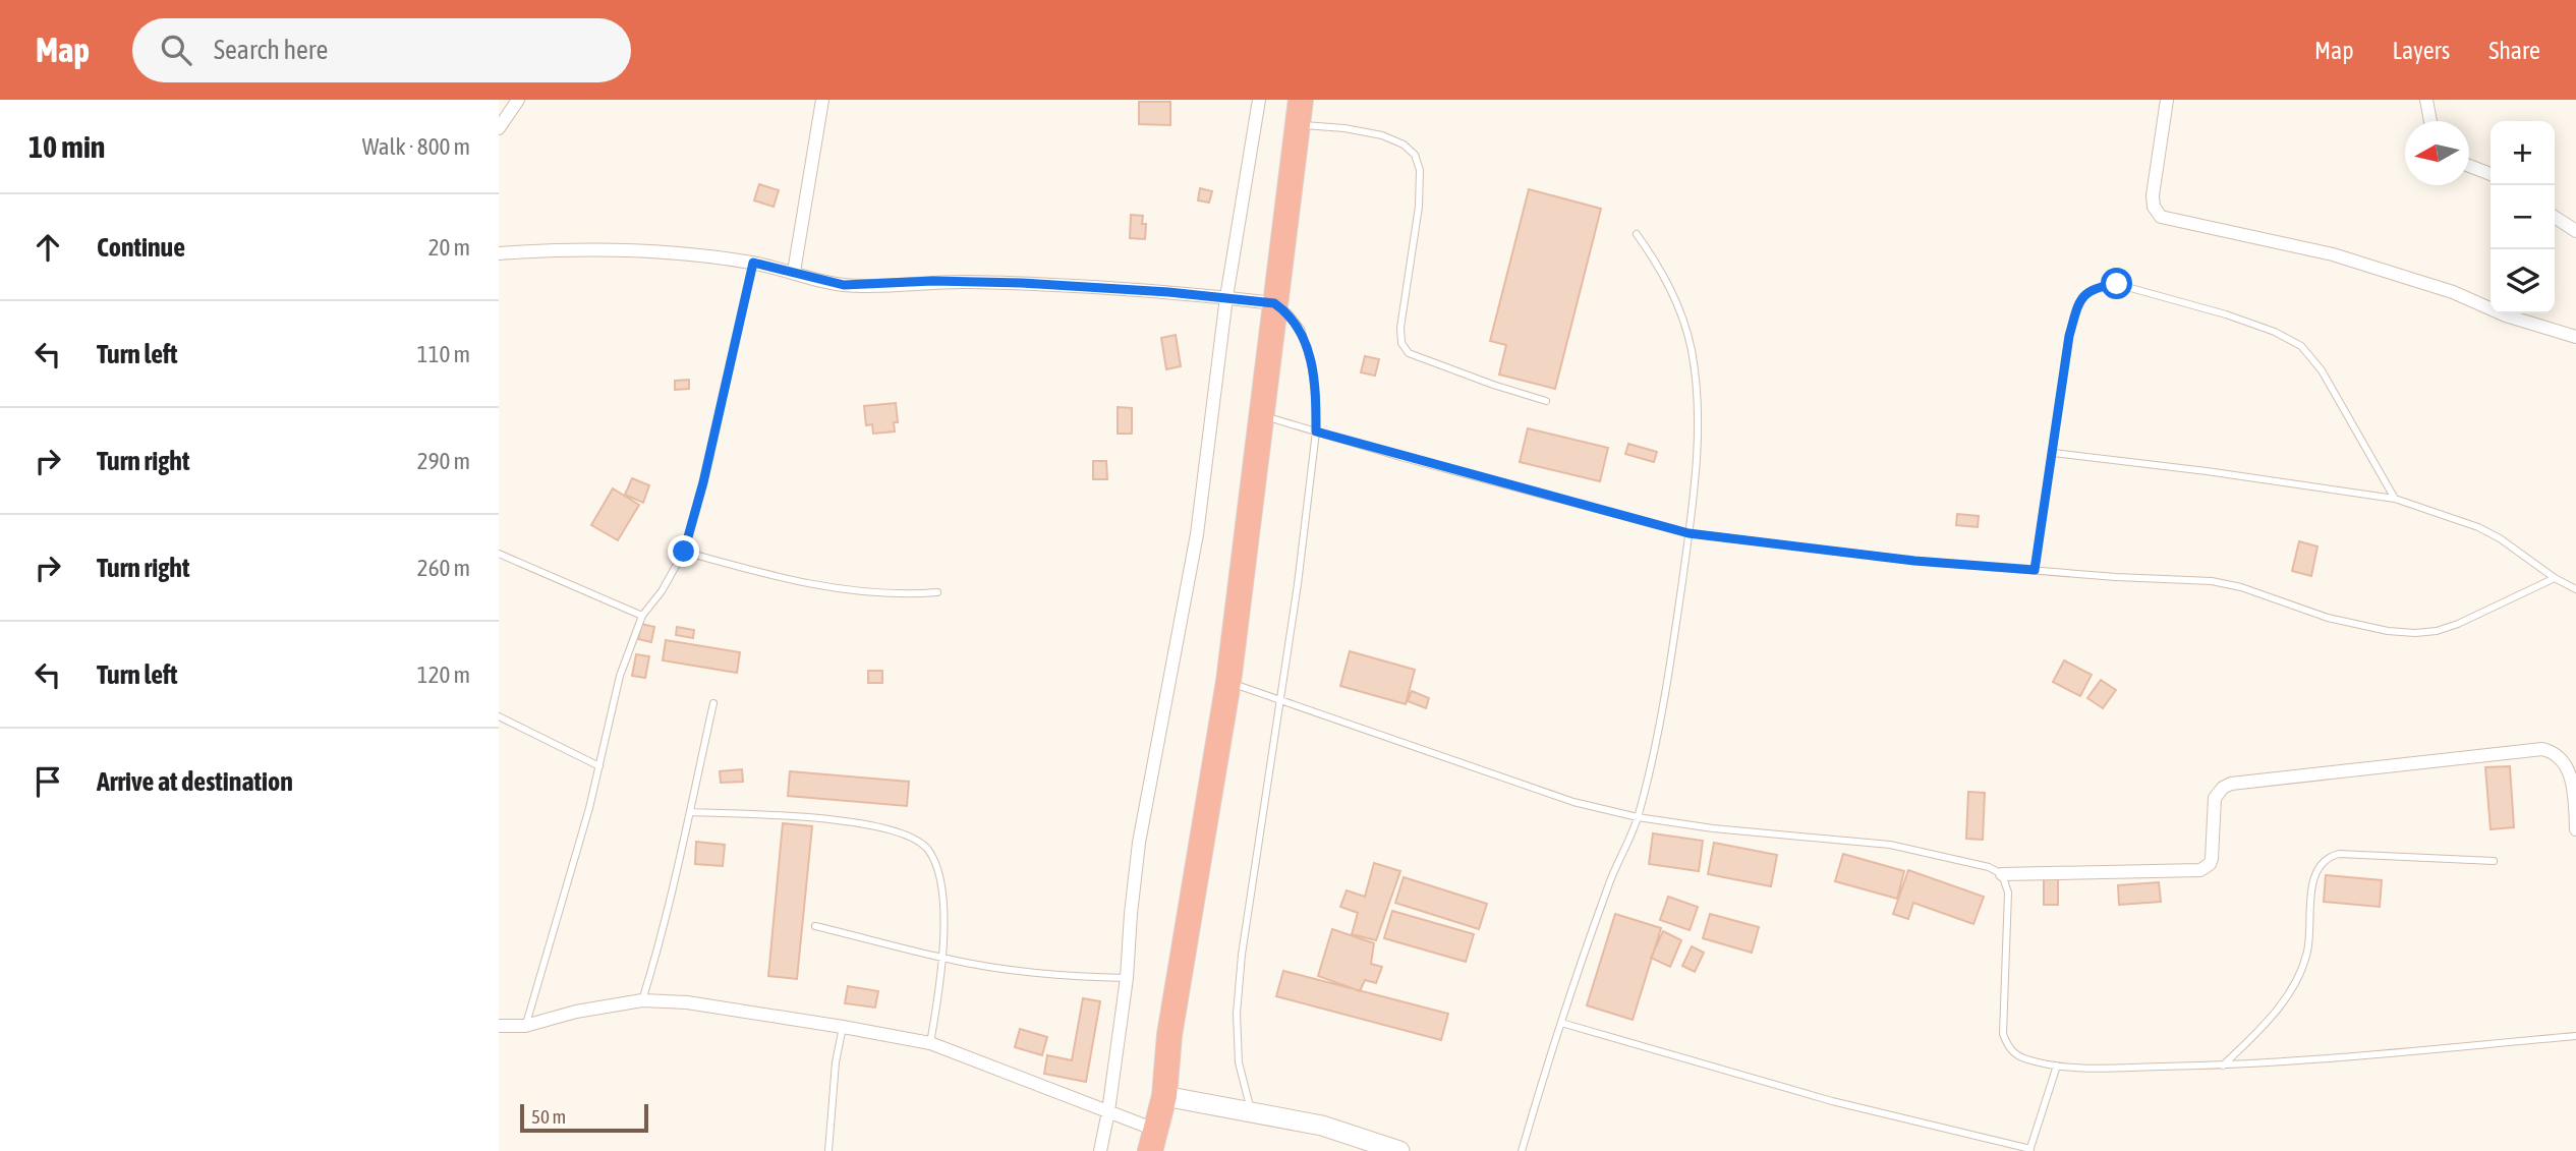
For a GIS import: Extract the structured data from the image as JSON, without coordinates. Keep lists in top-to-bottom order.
{
  "scale_bar": "50 m",
  "north": "left",
  "page": {
    "header": "Map",
    "search": "Search here",
    "nav": ["Map", "Layers", "Share"],
    "heading": ["10 min", "Walk · 800 m"],
    "map_buttons": ["+", "−"],
    "list": [
      ["Continue", "20 m"],
      ["Turn left", "110 m"],
      ["Turn right", "290 m"],
      ["Turn right", "260 m"],
      ["Turn left", "120 m"],
      "Arrive at destination"
    ],
    "scale": "50 m"
  }
}
